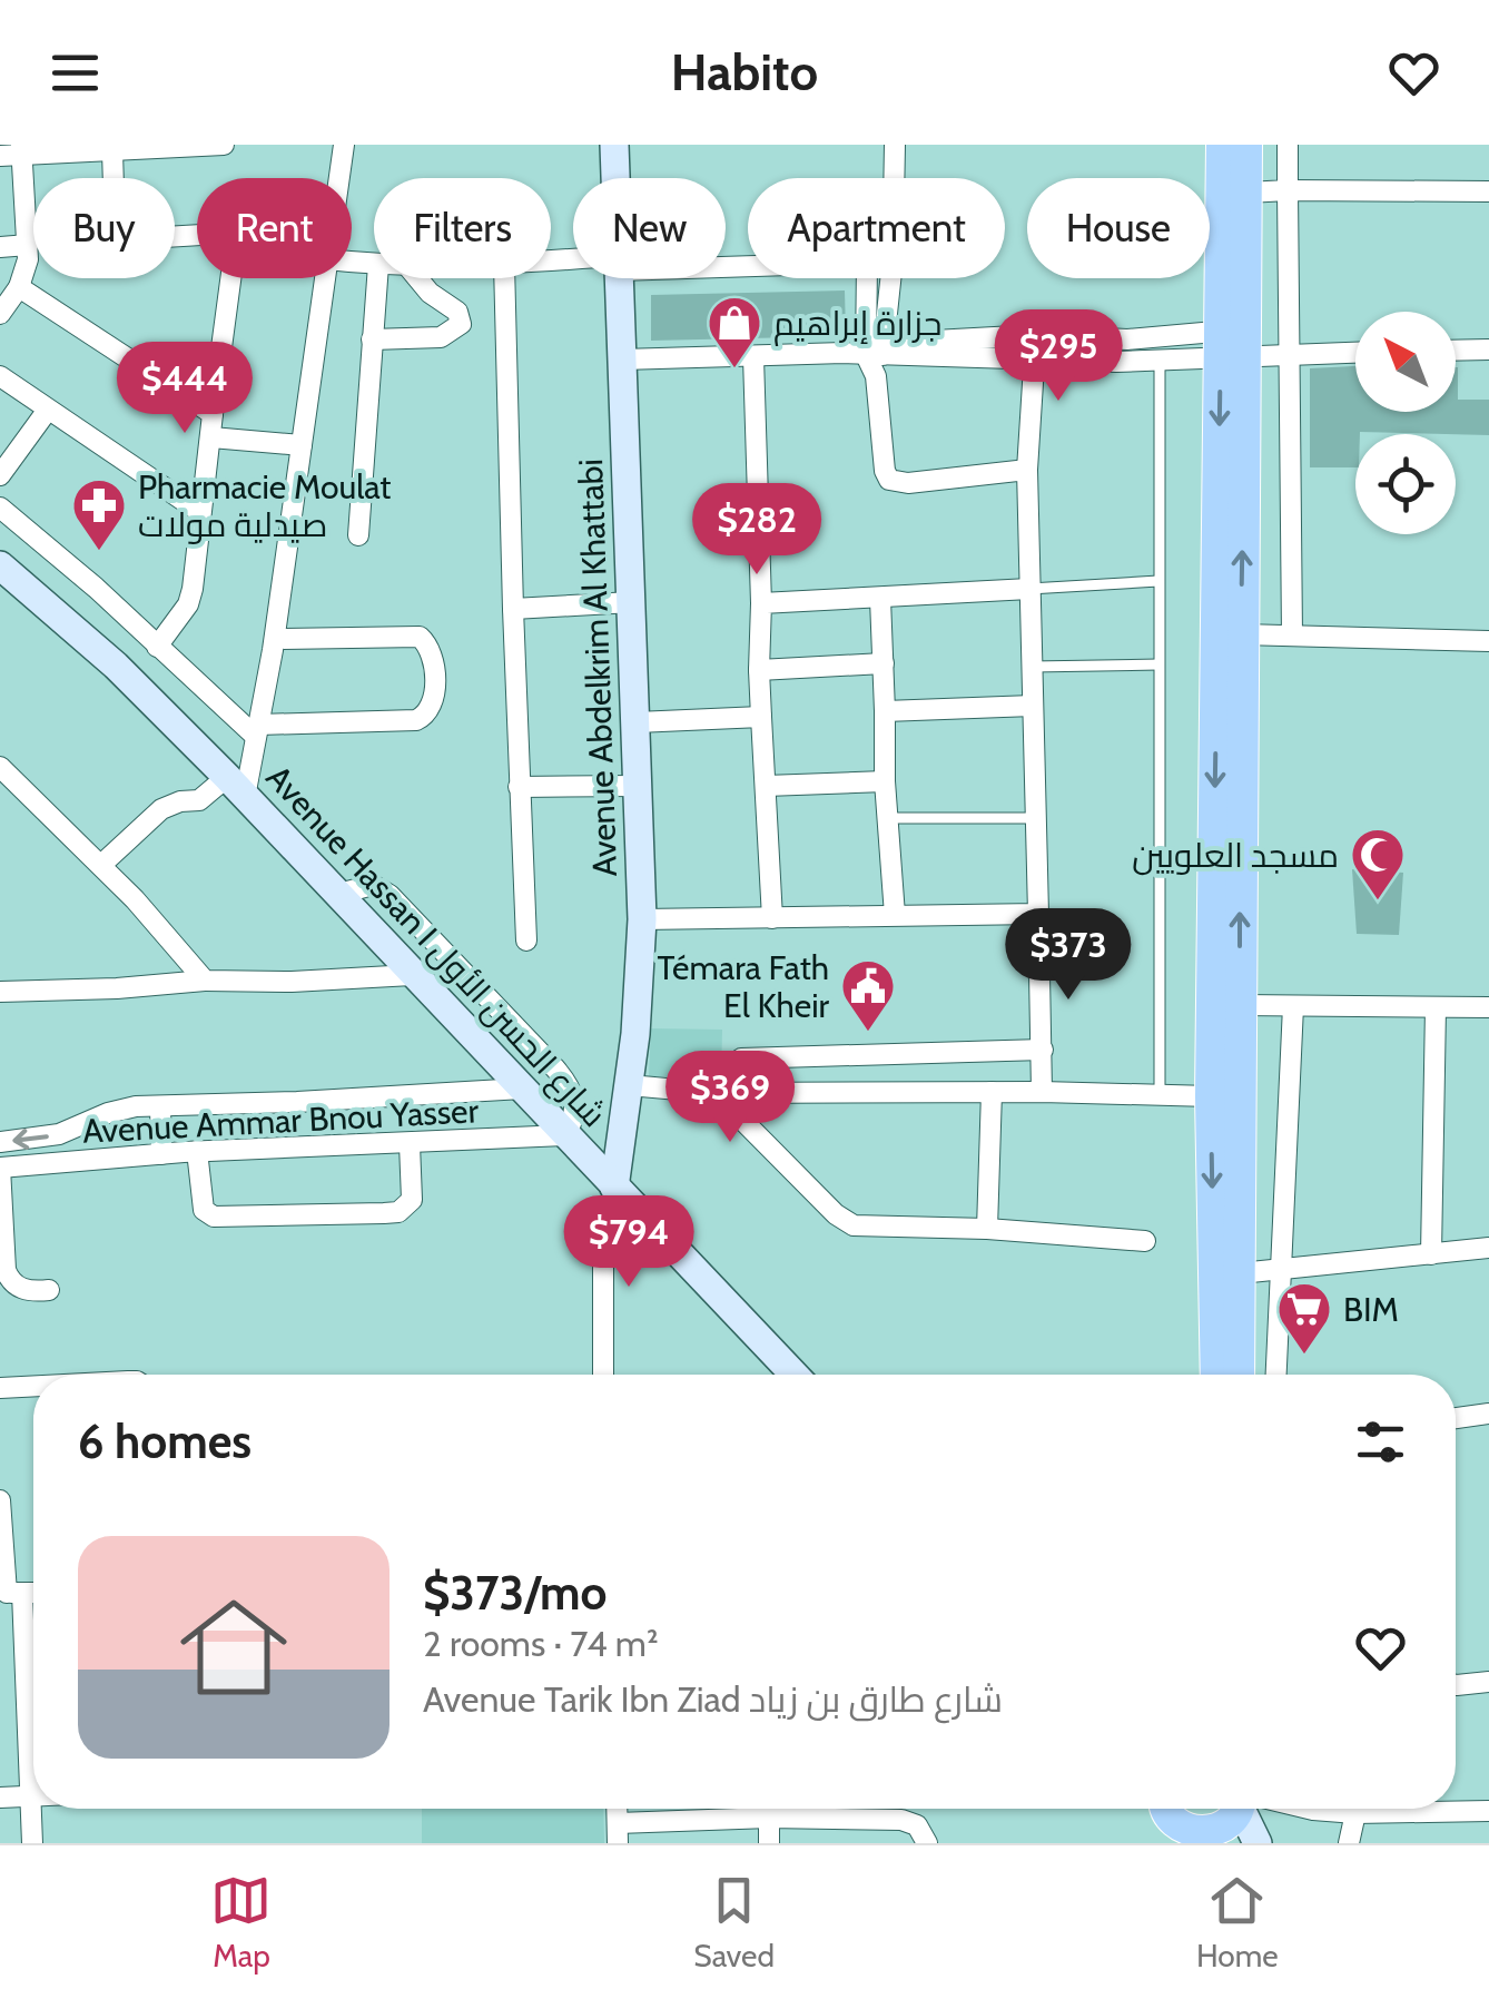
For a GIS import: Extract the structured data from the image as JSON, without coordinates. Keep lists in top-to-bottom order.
{
  "streets": {
    "main road": ["Avenue Abdelkrim Al Khattabi", "Avenue Hassan I شارع الحسن الأول"],
    "street": ["Avenue Ammar Bnou Yasser"]
  },
  "crossings": [
    ["Avenue Abdelkrim Al Khattabi", "Avenue Hassan I شارع الحسن الأول"],
    ["Avenue Hassan I شارع الحسن الأول", "Avenue Ammar Bnou Yasser"]
  ],
  "places": {
    "shop": ["جزارة إبراهيم"],
    "pharmacy": ["Pharmacie Moulat صيدلية مولات"],
    "mosque": ["مسجد العلويين"],
    "public building": ["Témara Fath El Kheir"],
    "supermarket": ["BIM"]
  },
  "north": "top left",
  "page": {
    "header": "Habito",
    "chip": [
      "Buy",
      "Rent",
      "Filters",
      "New",
      "Apartment",
      "House"
    ],
    "price": [
      "$295",
      "$444",
      "$282",
      "$373",
      "$369",
      "$794"
    ],
    "heading": "6 homes",
    "list": [
      {
        "name": "$373/mo",
        "note": "2 rooms · 74 m² · Avenue Tarik Ibn Ziad شارع طارق بن زياد"
      }
    ],
    "tabs": ["Map", "Saved", "Home"]
  }
}
